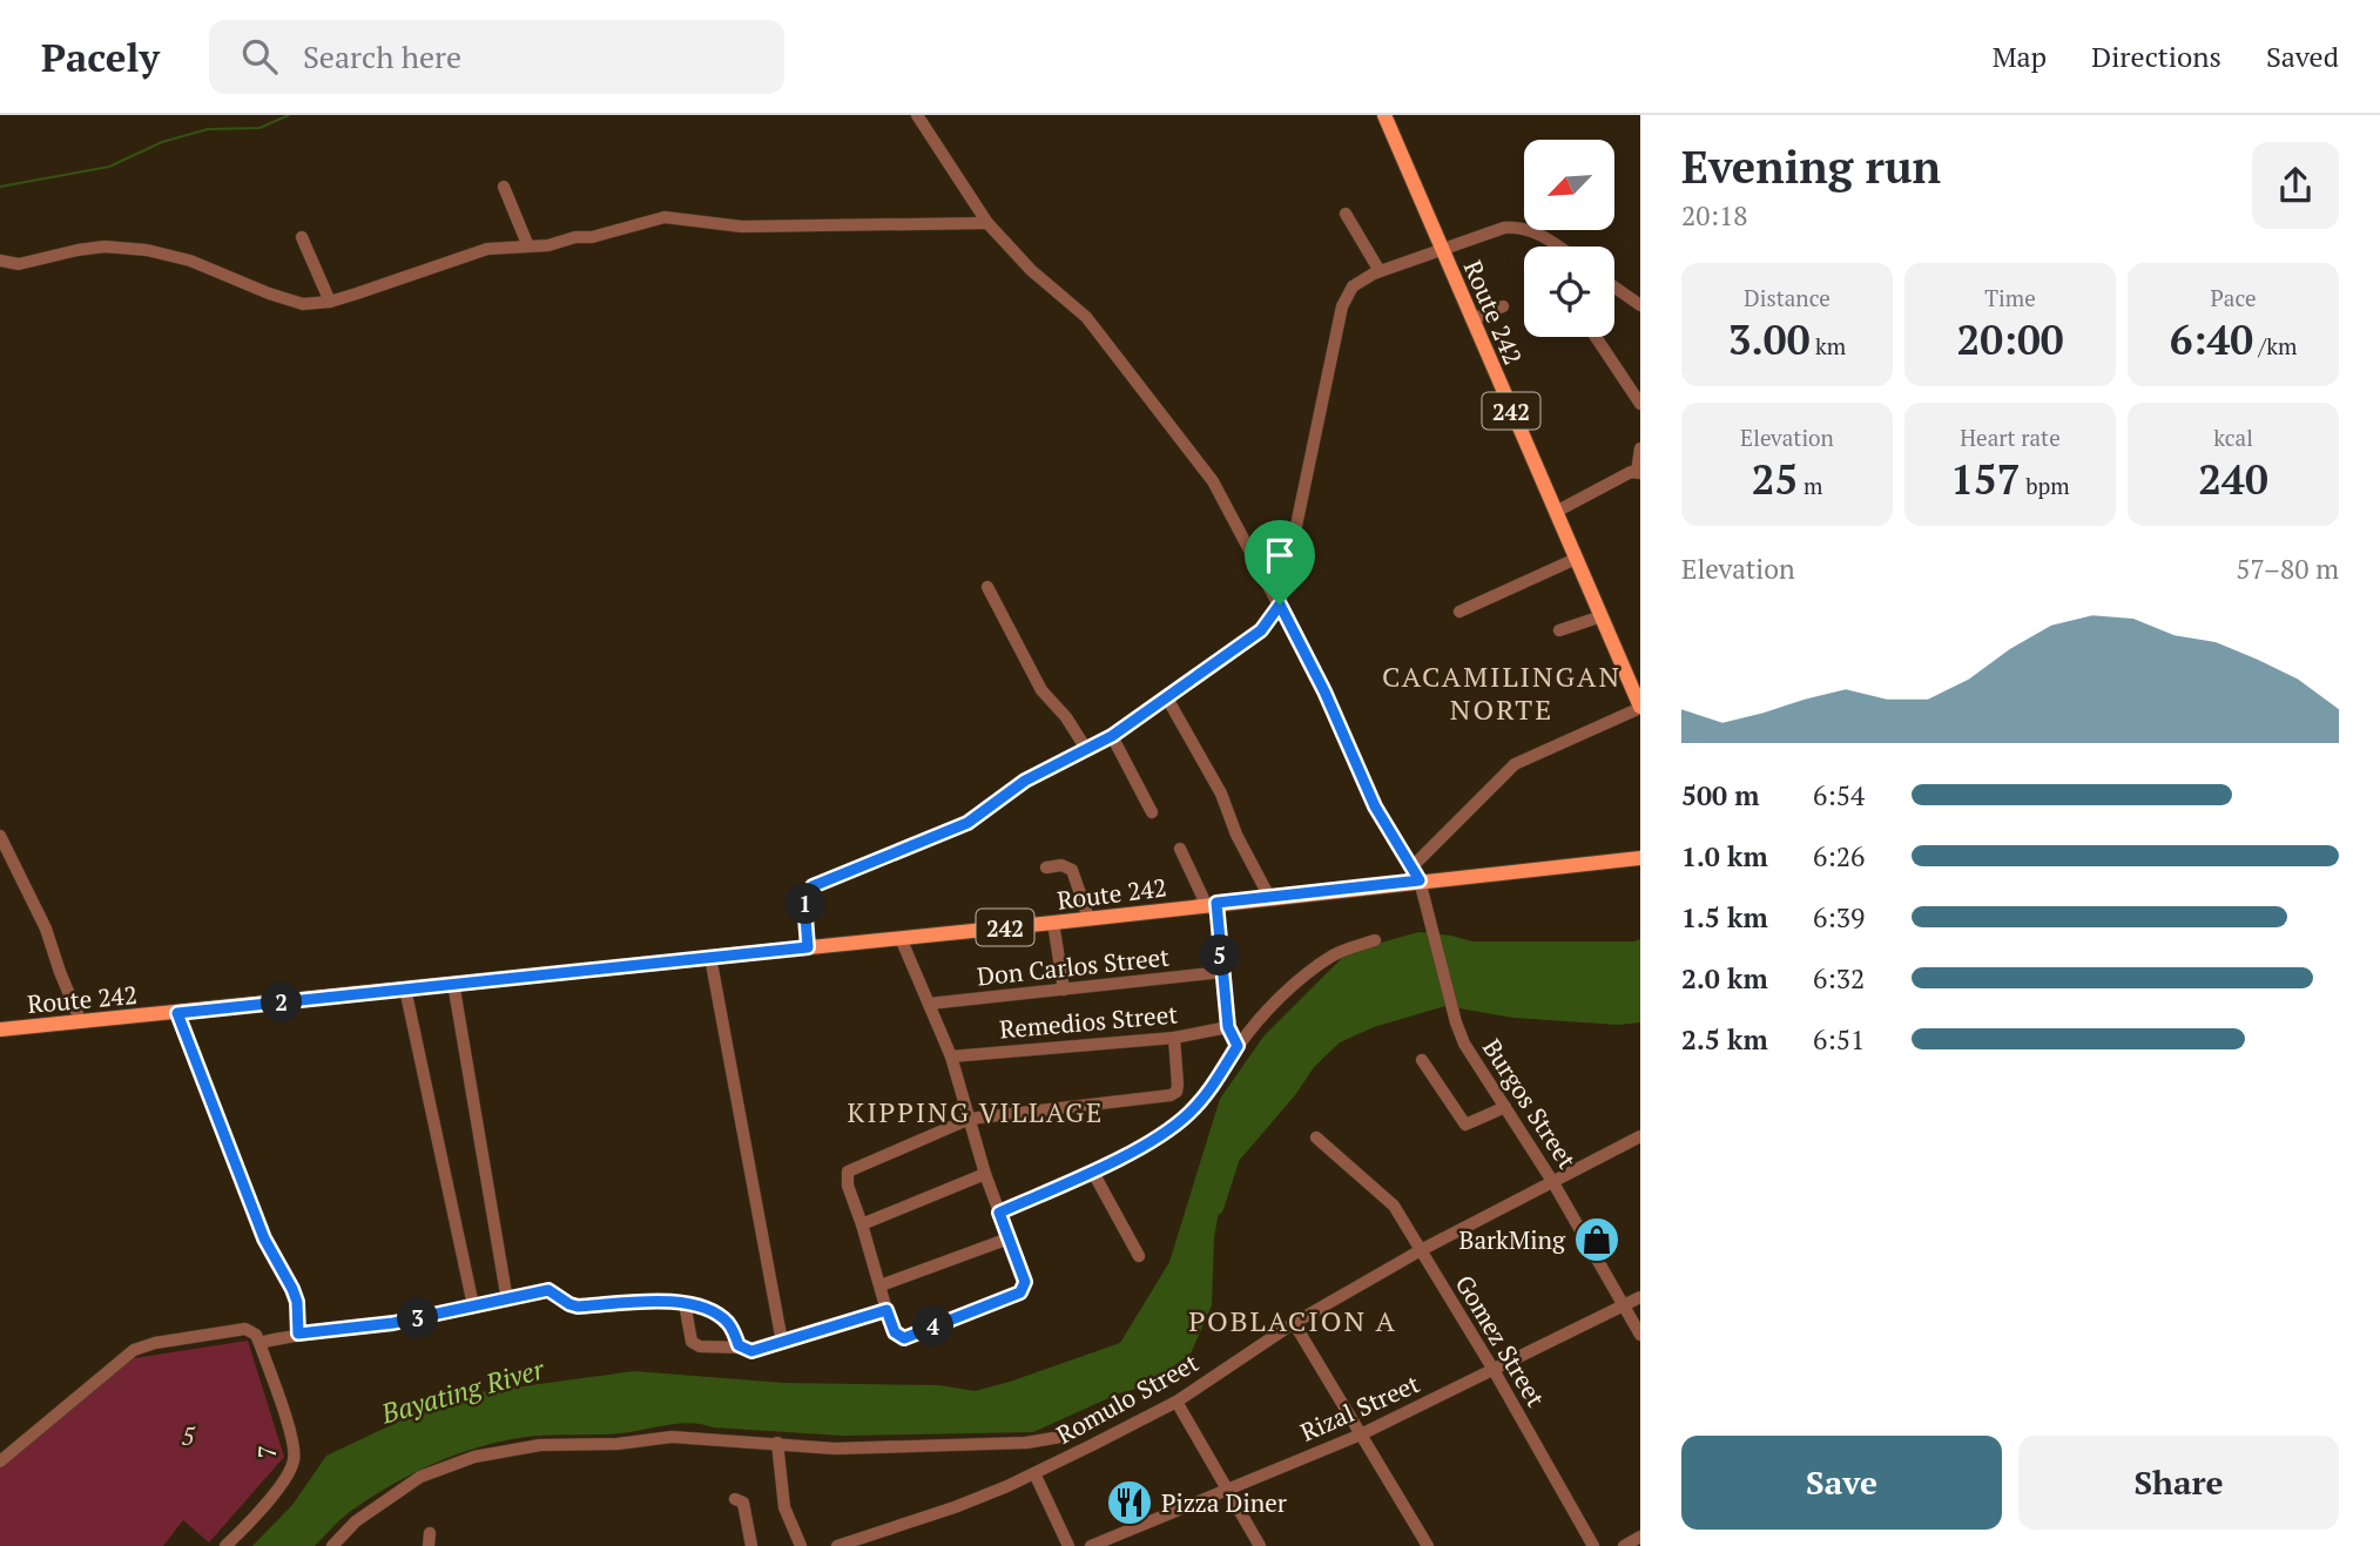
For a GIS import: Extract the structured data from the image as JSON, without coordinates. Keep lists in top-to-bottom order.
{
  "streets": {
    "main road": ["Route 242", "242"],
    "street": [
      "Don Carlos Street",
      "Remedios Street",
      "Burgos Street",
      "Gomez Street",
      "Romulo Street",
      "Rizal Street",
      "7"
    ]
  },
  "crossings": [
    ["Route 242", "Burgos Street"],
    ["Burgos Street", "Romulo Street"],
    ["Burgos Street", "Rizal Street"],
    ["Gomez Street", "Romulo Street"],
    ["Gomez Street", "Rizal Street"]
  ],
  "districts": ["CACAMILINGAN NORTE", "KIPPING VILLAGE", "POBLACION A"],
  "water": ["Bayating River"],
  "parks": ["5"],
  "places": {
    "shop": ["BarkMing"],
    "restaurant": ["Pizza Diner"]
  },
  "north": "bottom left",
  "page": {
    "header": "Pacely",
    "search": "Search here",
    "nav": ["Map", "Directions", "Saved"],
    "heading": ["Evening run", "20:18"],
    "stats": [
      ["Distance", "3.00 km"],
      ["Time", "20:00"],
      ["Pace", "6:40 /km"],
      ["Elevation", "25 m"],
      ["Heart rate", "157 bpm"],
      ["kcal", "240"]
    ],
    "chart": ["Elevation", "57–80 m"],
    "list": [
      {
        "name": "500 m",
        "note": "6:54"
      },
      {
        "name": "1.0 km",
        "note": "6:26"
      },
      {
        "name": "1.5 km",
        "note": "6:39"
      },
      {
        "name": "2.0 km",
        "note": "6:32"
      },
      {
        "name": "2.5 km",
        "note": "6:51"
      }
    ],
    "pins": [
      "1",
      "5",
      "2",
      "3",
      "4"
    ],
    "buttons": ["Save", "Share"]
  }
}
